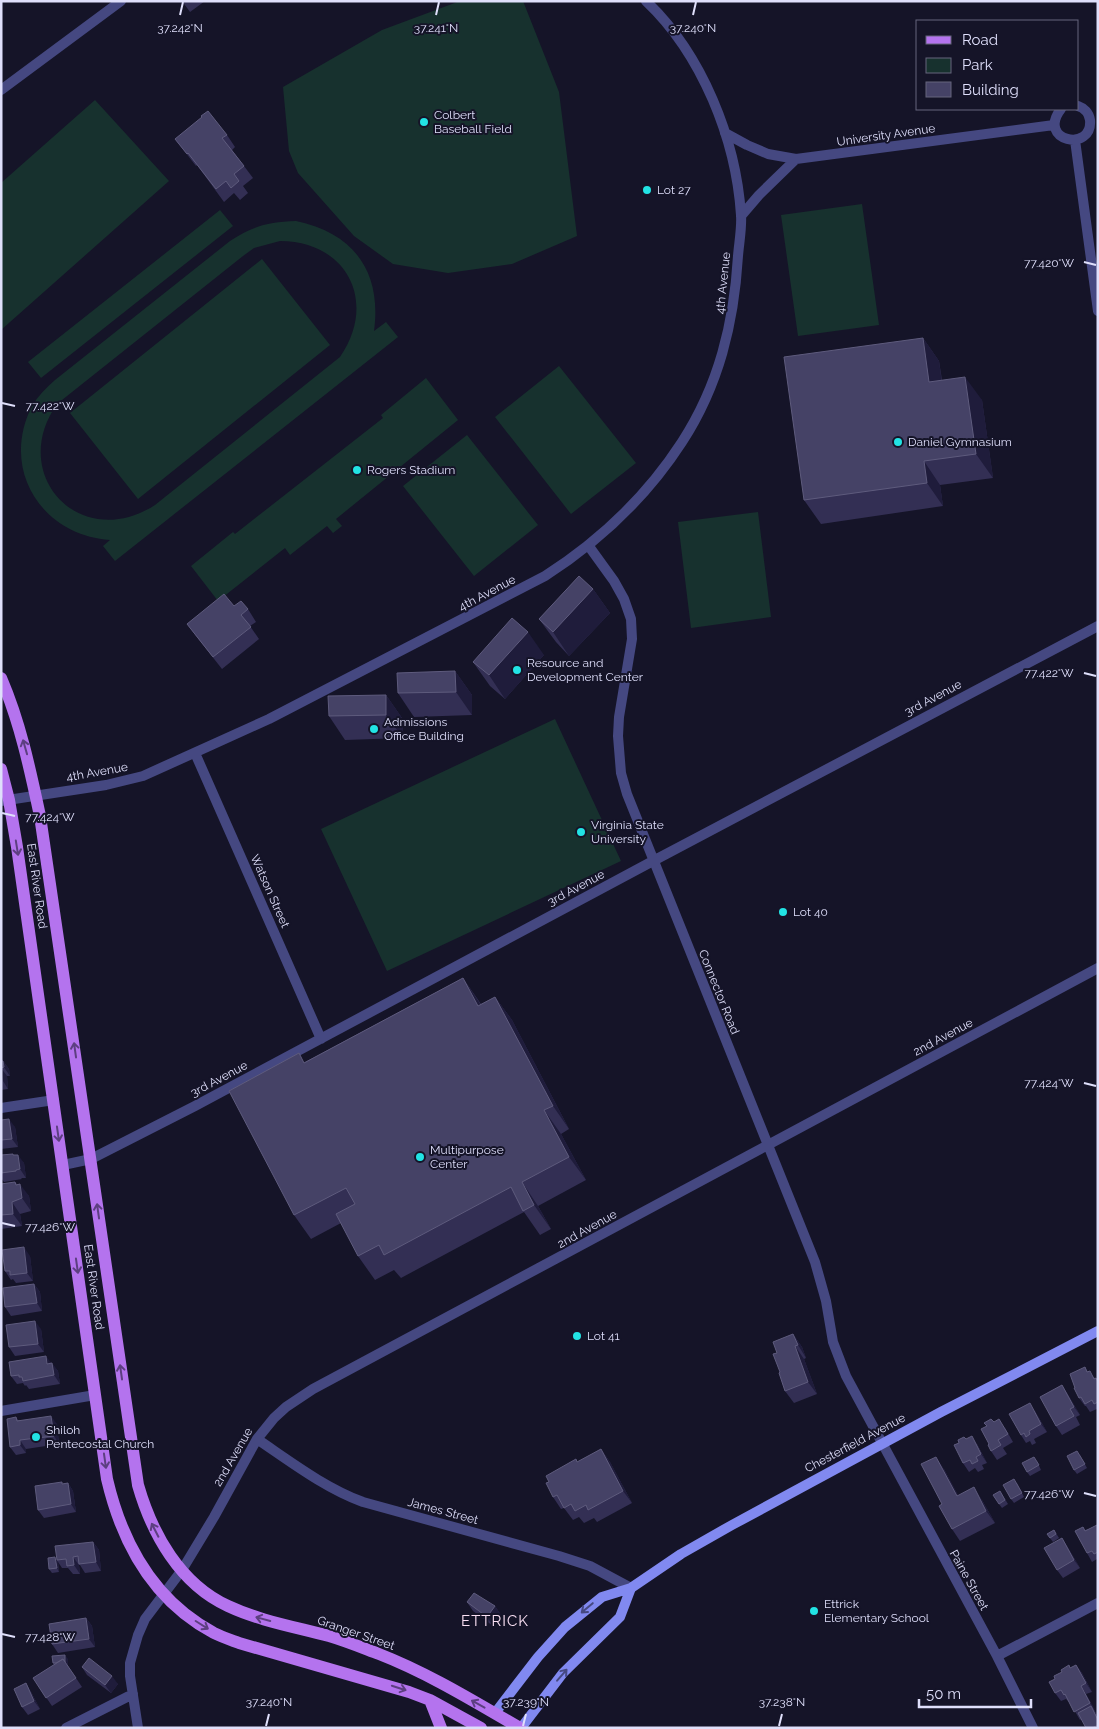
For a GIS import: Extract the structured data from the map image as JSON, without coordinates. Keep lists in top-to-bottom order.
{
  "streets": {
    "main road": ["East River Road", "Chesterfield Avenue", "Granger Street"],
    "street": [
      "University Avenue",
      "4th Avenue",
      "3rd Avenue",
      "Watson Street",
      "Connector Road",
      "2nd Avenue",
      "James Street",
      "Paine Street"
    ]
  },
  "crossings": [
    ["University Avenue", "4th Avenue"],
    ["4th Avenue", "East River Road"],
    ["4th Avenue", "Watson Street"],
    ["4th Avenue", "Connector Road"],
    ["3rd Avenue", "East River Road"],
    ["3rd Avenue", "Watson Street"],
    ["3rd Avenue", "Connector Road"],
    ["East River Road", "2nd Avenue"],
    ["East River Road", "Granger Street"],
    ["Connector Road", "2nd Avenue"],
    ["Connector Road", "Chesterfield Avenue"],
    ["Connector Road", "Paine Street"],
    ["2nd Avenue", "James Street"],
    ["2nd Avenue", "Granger Street"],
    ["Chesterfield Avenue", "James Street"],
    ["Chesterfield Avenue", "Paine Street"],
    ["Chesterfield Avenue", "Granger Street"]
  ],
  "districts": ["ETTRICK"],
  "places": [
    "Colbert Baseball Field",
    "Lot 27",
    "Daniel Gymnasium",
    "Rogers Stadium",
    "Resource and Development Center",
    "Admissions Office Building",
    "Virginia State University",
    "Lot 40",
    "Multipurpose Center",
    "Lot 41",
    "Shiloh Pentecostal Church",
    "Ettrick Elementary School"
  ],
  "legend": ["Road", "Park", "Building"],
  "scale_bar": "50 m",
  "coordinates": [
    "37.242°N",
    "37.241°N",
    "37.240°N",
    "77.420°W",
    "77.422°W",
    "77.424°W",
    "77.426°W",
    "77.428°W",
    "37.239°N",
    "37.238°N"
  ]
}
